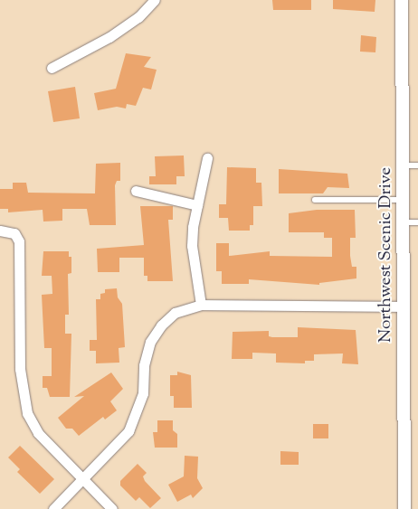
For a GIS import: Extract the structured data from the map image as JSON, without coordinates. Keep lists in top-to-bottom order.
{
  "streets": {
    "street": ["Northwest Scenic Drive"]
  }
}
